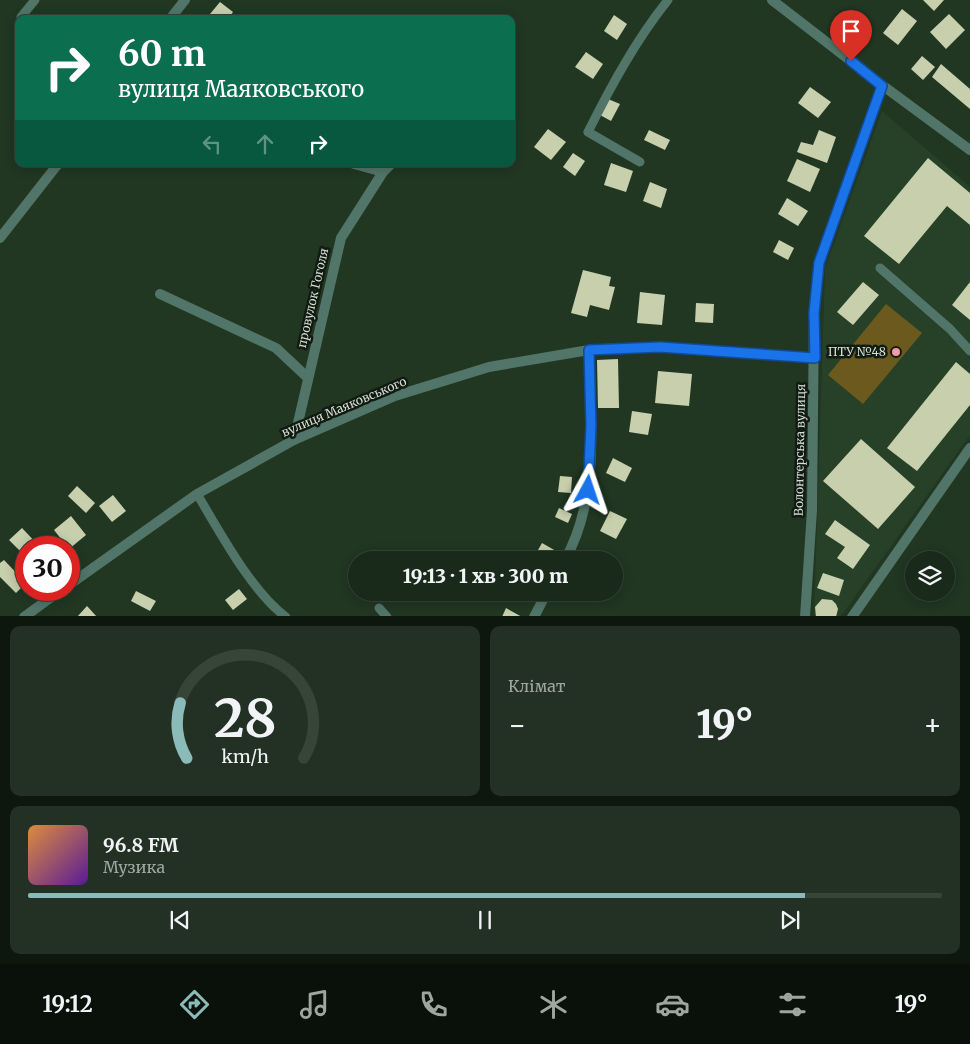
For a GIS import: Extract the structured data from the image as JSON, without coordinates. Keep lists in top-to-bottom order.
{
  "streets": {
    "street": ["провулок Гоголя", "вулиця Маяковського", "Волонтерська вулиця"]
  },
  "crossings": [
    ["провулок Гоголя", "вулиця Маяковського"],
    ["вулиця Маяковського", "Волонтерська вулиця"]
  ],
  "places": ["ПТУ №48"],
  "page": {
    "turn": ["60 m", "вулиця Маяковського"],
    "limit": "30",
    "trip": "19:13 · 1 хв · 300 m",
    "tile": "Клімат",
    "heat": ["−", "19°", "+"],
    "song": ["96.8 FM", "Музика"],
    "tabs": ["19:12", "19°"],
    "gauge": ["28", "km/h"]
  }
}
